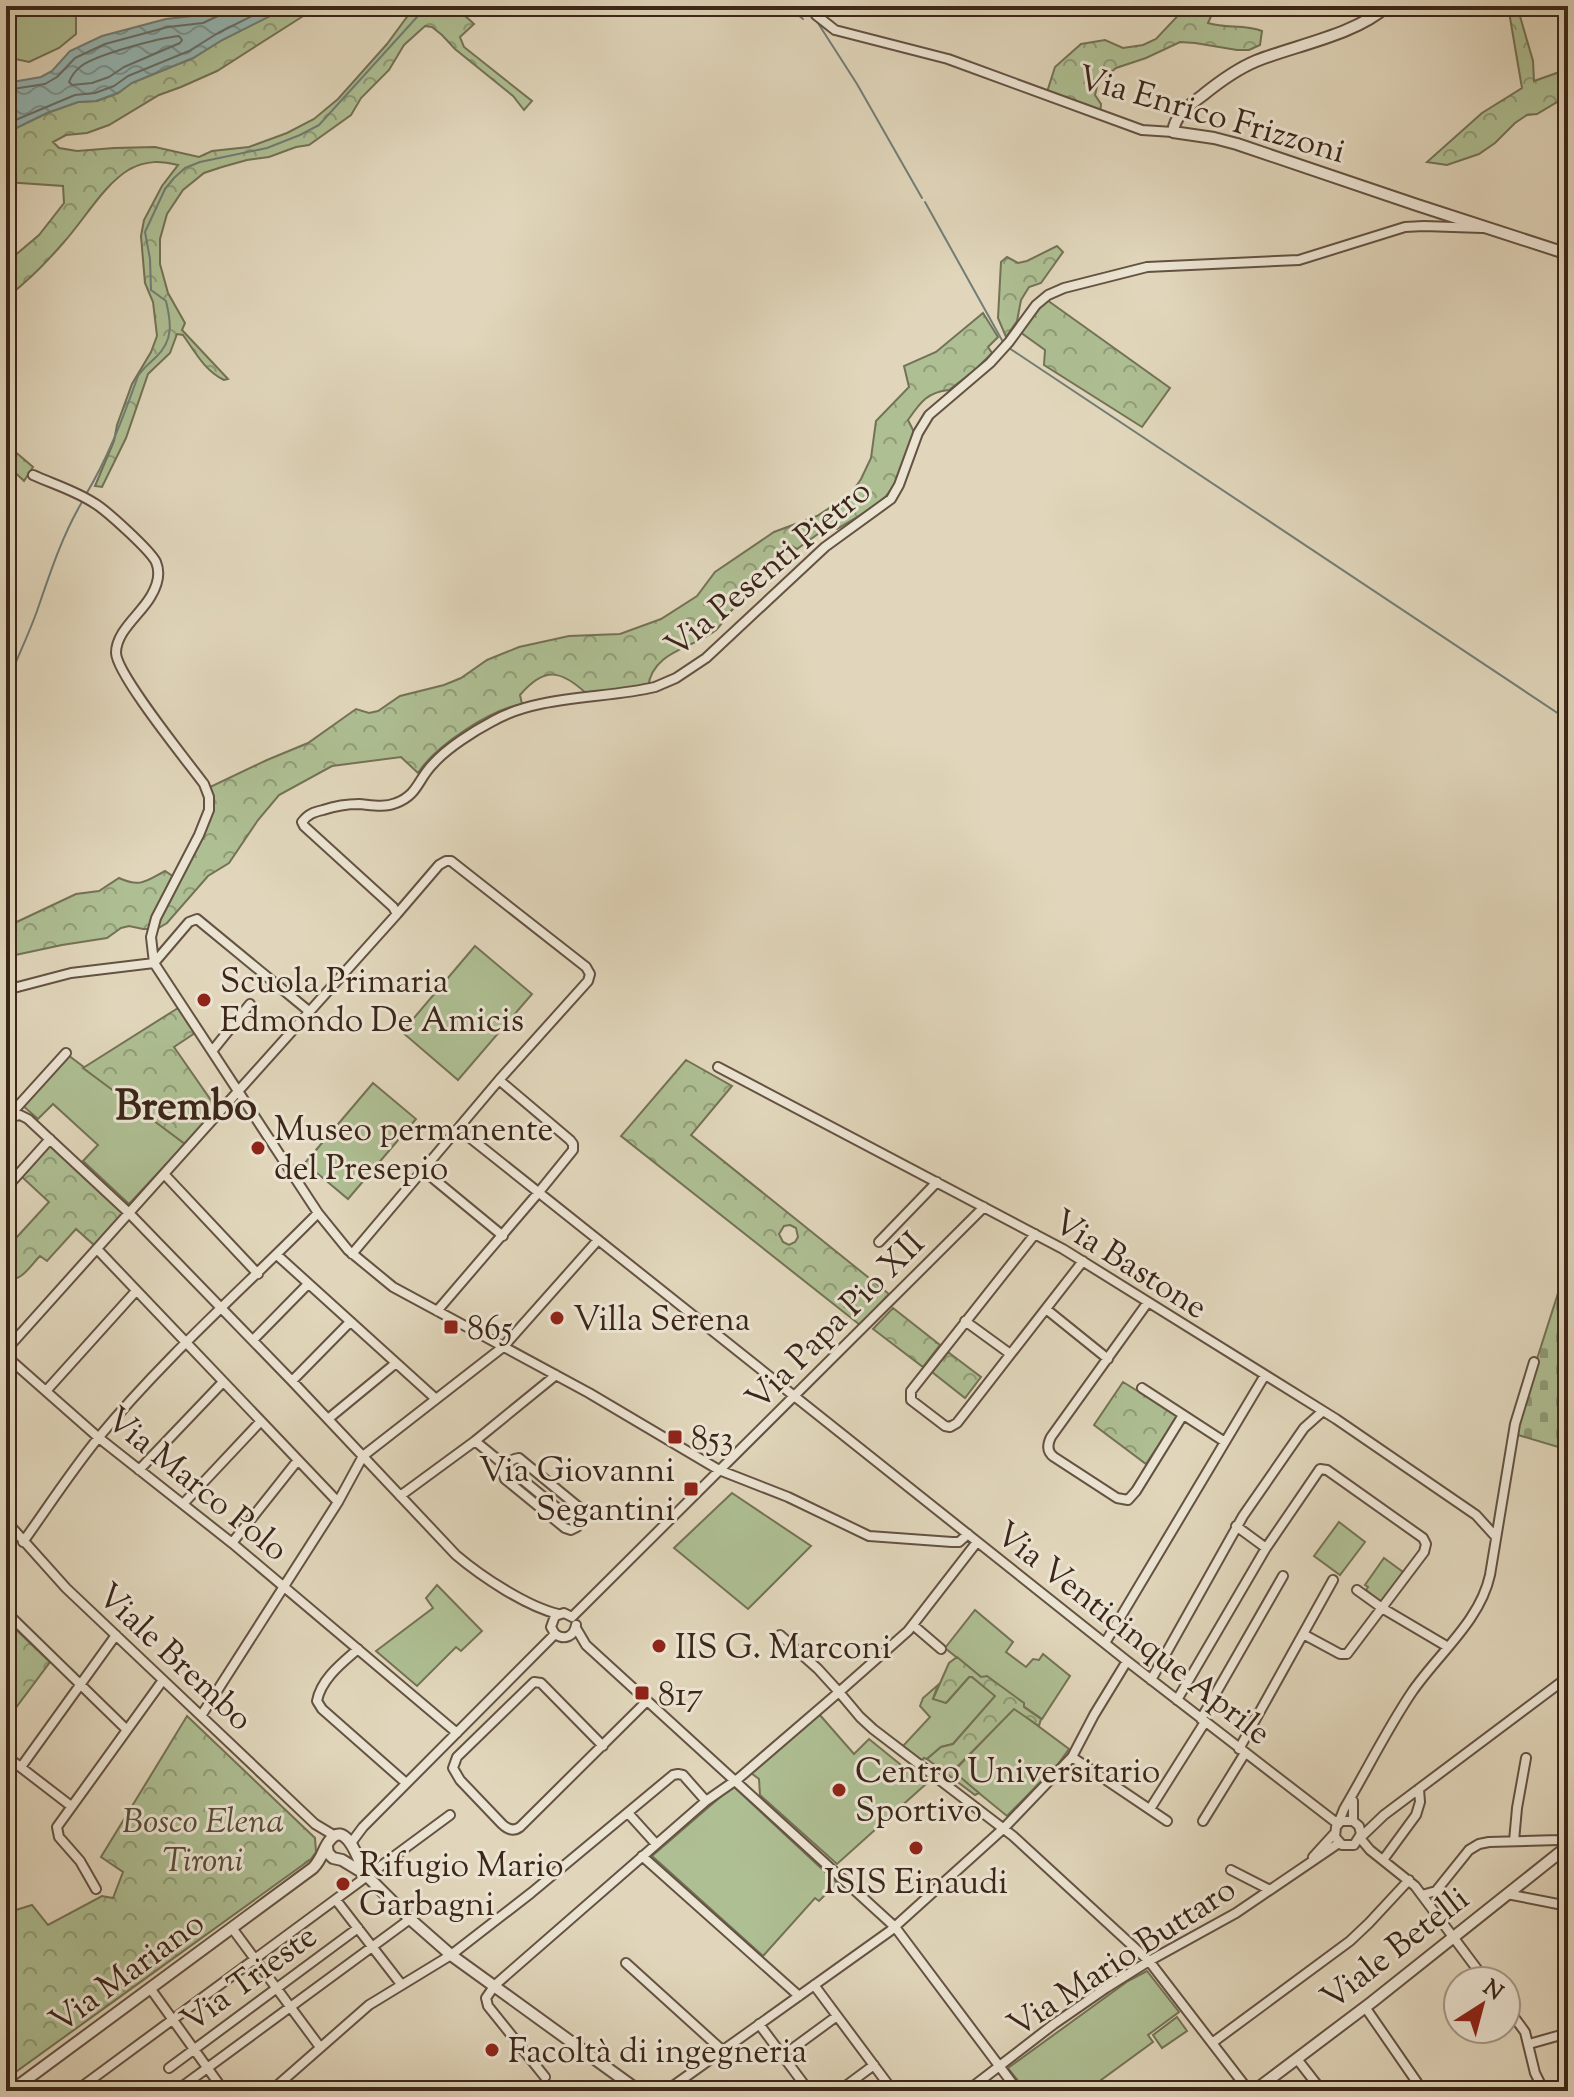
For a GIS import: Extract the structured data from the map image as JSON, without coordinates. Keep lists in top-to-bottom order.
{
  "streets": {
    "street": [
      "Via Enrico Frizzoni",
      "Via Pesenti Pietro",
      "Via Bastone",
      "Via Papa Pio XII",
      "Via Marco Polo",
      "Via Venticinque Aprile",
      "Viale Brembo",
      "Viale Betelli",
      "Via Mario Buttaro",
      "Via Mariano",
      "Via Trieste"
    ]
  },
  "crossings": [
    ["Via Enrico Frizzoni", "Via Pesenti Pietro"],
    ["Via Bastone", "Via Papa Pio XII"],
    ["Via Papa Pio XII", "Via Venticinque Aprile"],
    ["Via Venticinque Aprile", "Via Mario Buttaro"],
    ["Viale Brembo", "Via Mariano"]
  ],
  "districts": ["Brembo"],
  "parks": ["Bosco Elena Tironi"],
  "places": {
    "other": [
      "Scuola Primaria Edmondo De Amicis",
      "Museo permanente del Presepio",
      "Villa Serena",
      "IIS G. Marconi",
      "Centro Universitario Sportivo",
      "ISIS Einaudi",
      "Rifugio Mario Garbagni",
      "Facoltà di ingegneria"
    ],
    "transit": [
      "865",
      "853",
      "Via Giovanni Segantini",
      "817"
    ]
  },
  "north": "top right"
}
